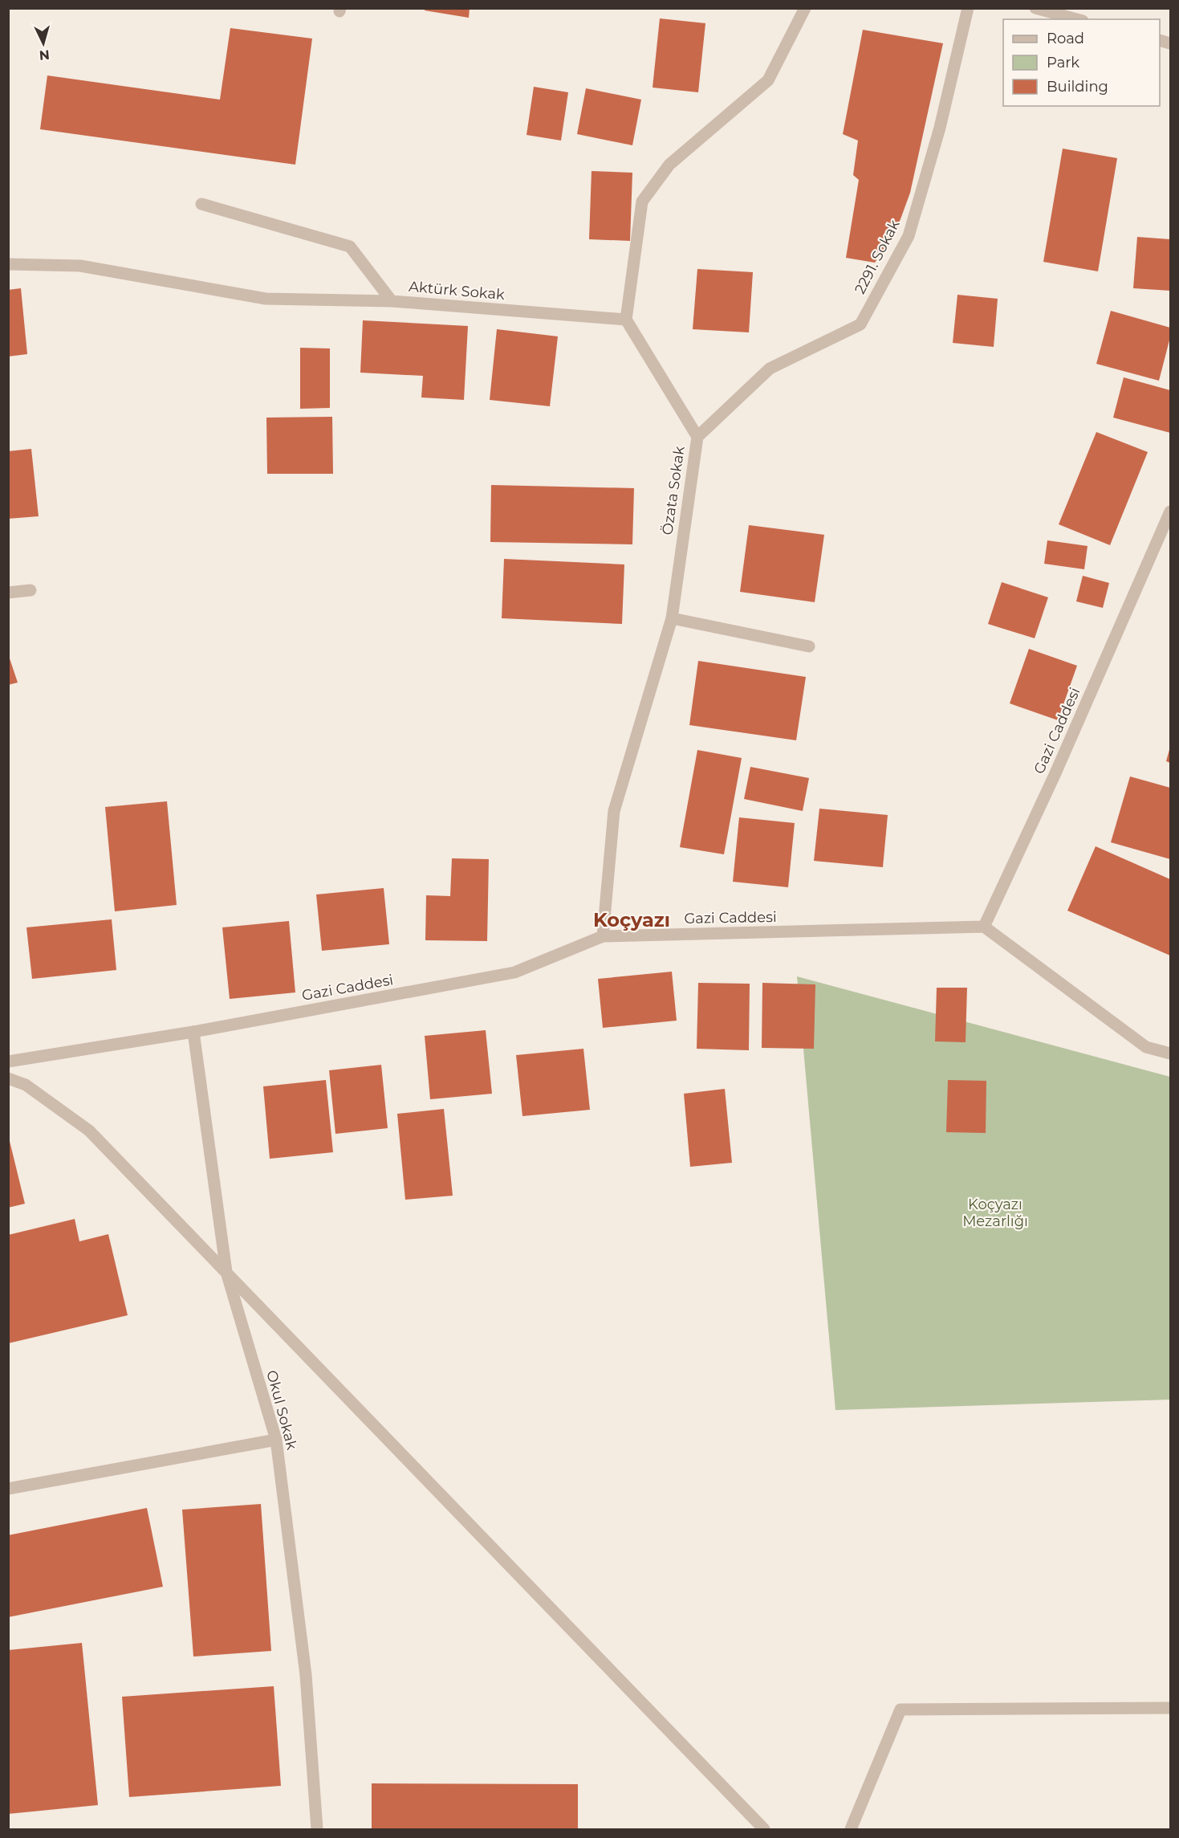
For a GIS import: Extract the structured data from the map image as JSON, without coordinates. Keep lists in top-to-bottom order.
{
  "streets": {
    "street": [
      "2291. Sokak",
      "Aktürk Sokak",
      "Özata Sokak",
      "Gazi Caddesi",
      "Okul Sokak"
    ]
  },
  "crossings": [
    ["2291. Sokak", "Özata Sokak"],
    ["Aktürk Sokak", "Özata Sokak"],
    ["Özata Sokak", "Gazi Caddesi"],
    ["Gazi Caddesi", "Okul Sokak"]
  ],
  "districts": ["Koçyazı"],
  "parks": ["Koçyazı Mezarlığı"],
  "legend": ["Road", "Park", "Building"],
  "north": "bottom"
}
